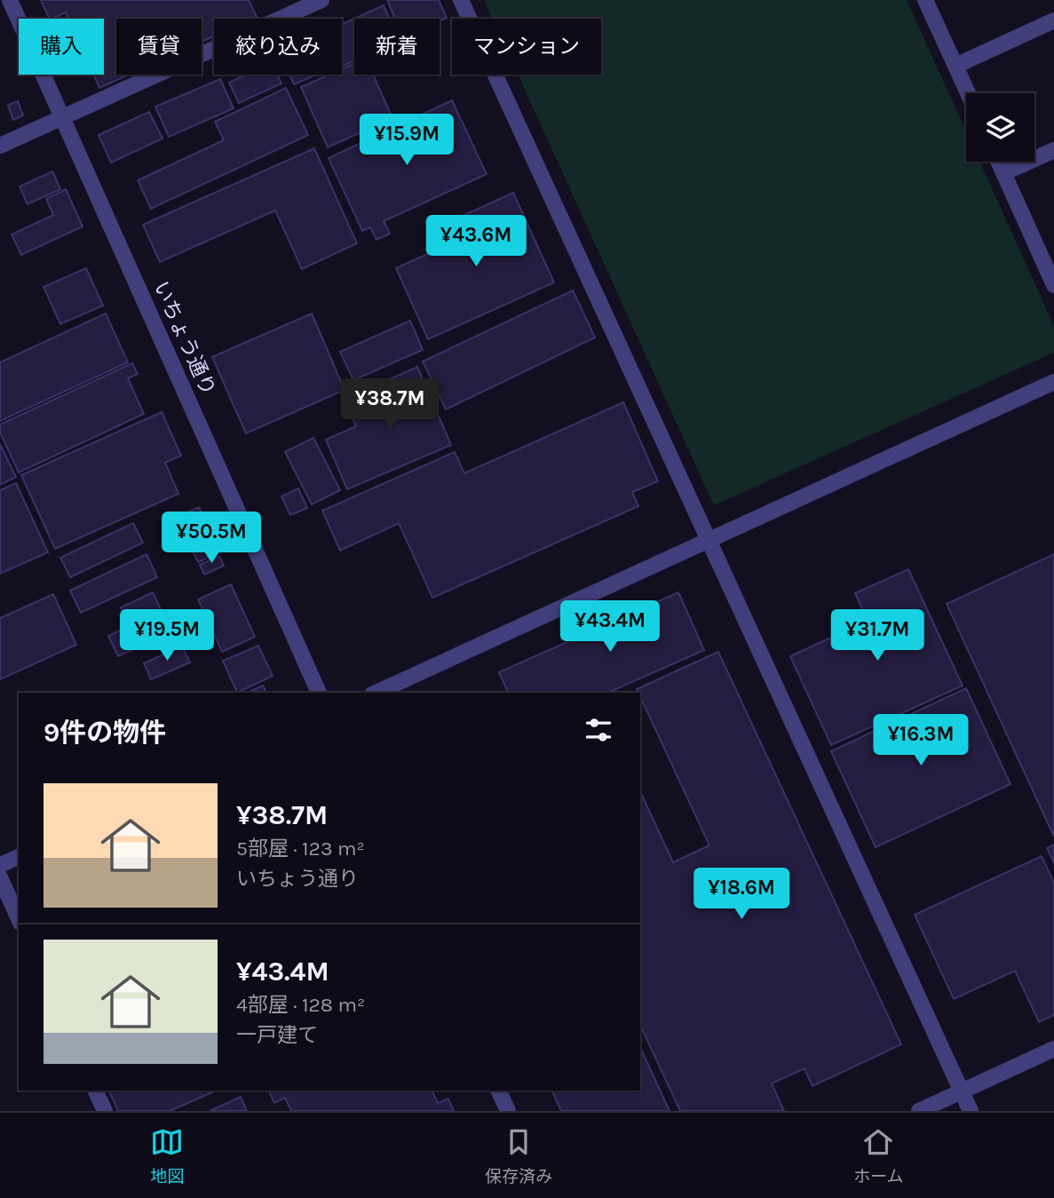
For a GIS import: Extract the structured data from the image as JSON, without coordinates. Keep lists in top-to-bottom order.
{
  "streets": {
    "street": ["いちょう通り"]
  },
  "page": {
    "chip": [
      "購入",
      "賃貸",
      "絞り込み",
      "新着",
      "マンション"
    ],
    "price": [
      "¥15.9M",
      "¥43.6M",
      "¥38.7M",
      "¥50.5M",
      "¥43.4M",
      "¥19.5M",
      "¥31.7M",
      "¥16.3M",
      "¥18.6M"
    ],
    "heading": "9件の物件",
    "list": [
      {
        "name": "¥38.7M",
        "note": "5部屋 · 123 m² · いちょう通り"
      },
      {
        "name": "¥43.4M",
        "note": "4部屋 · 128 m² · 一戸建て"
      }
    ],
    "tabs": ["地図", "保存済み", "ホーム"]
  }
}
